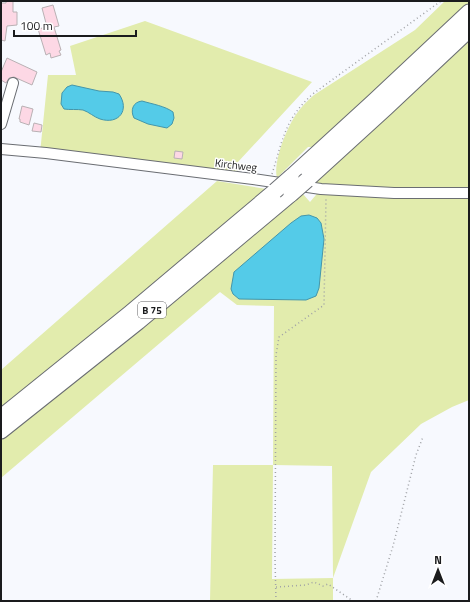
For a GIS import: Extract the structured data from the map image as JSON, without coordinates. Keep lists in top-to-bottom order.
{
  "streets": {
    "highway": ["B 75"],
    "street": ["Kirchweg"]
  },
  "crossings": [
    ["Kirchweg", "B 75"]
  ],
  "scale_bar": "100 m",
  "north": "top"
}
